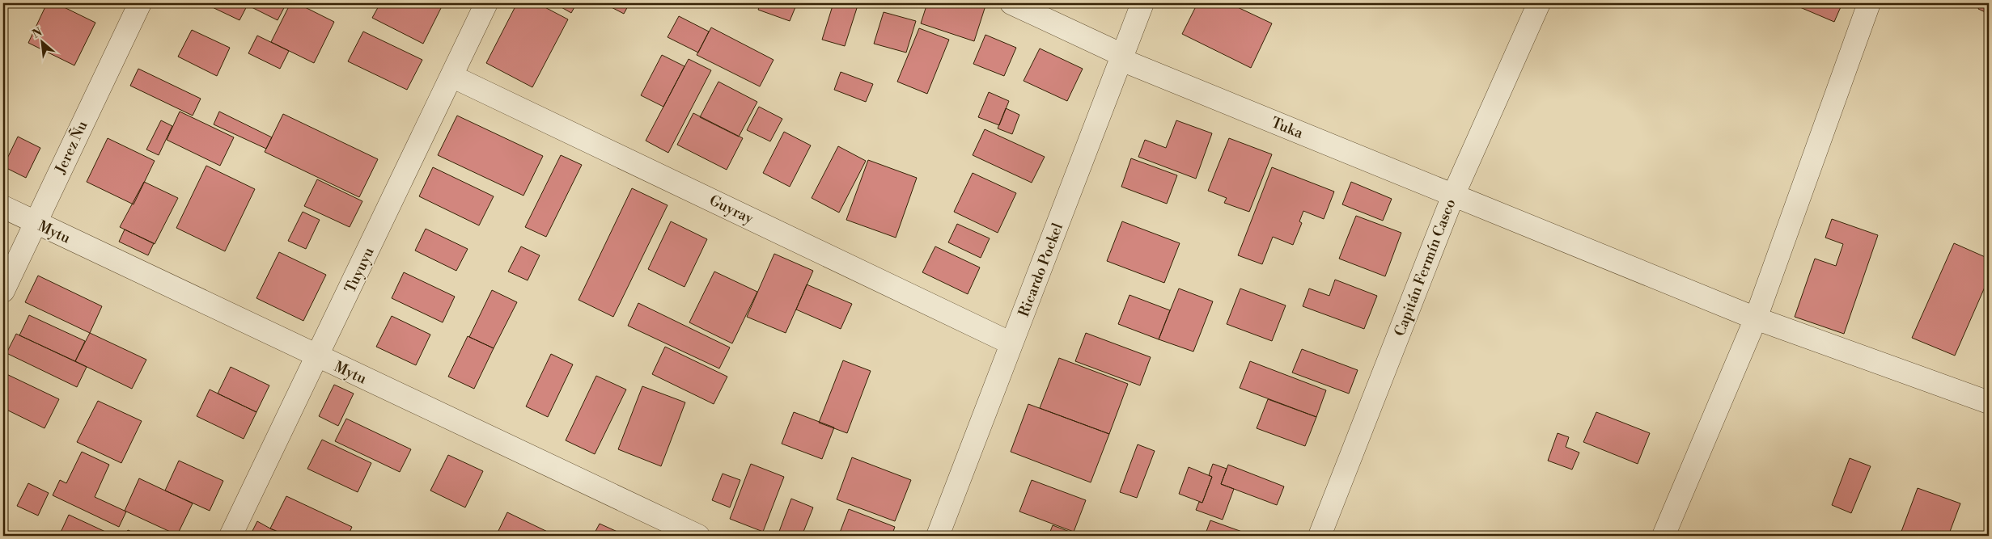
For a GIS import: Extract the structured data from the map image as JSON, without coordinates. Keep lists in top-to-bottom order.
{
  "streets": {
    "street": [
      "Tuka",
      "Jerez Ñu",
      "Guyray",
      "Mytu",
      "Capitán Fermín Casco",
      "Tuyuyu",
      "Ricardo Pockel"
    ]
  },
  "crossings": [
    ["Tuka", "Capitán Fermín Casco"],
    ["Tuka", "Ricardo Pockel"],
    ["Jerez Ñu", "Mytu"],
    ["Guyray", "Tuyuyu"],
    ["Guyray", "Ricardo Pockel"],
    ["Mytu", "Tuyuyu"]
  ],
  "north": "top left"
}
